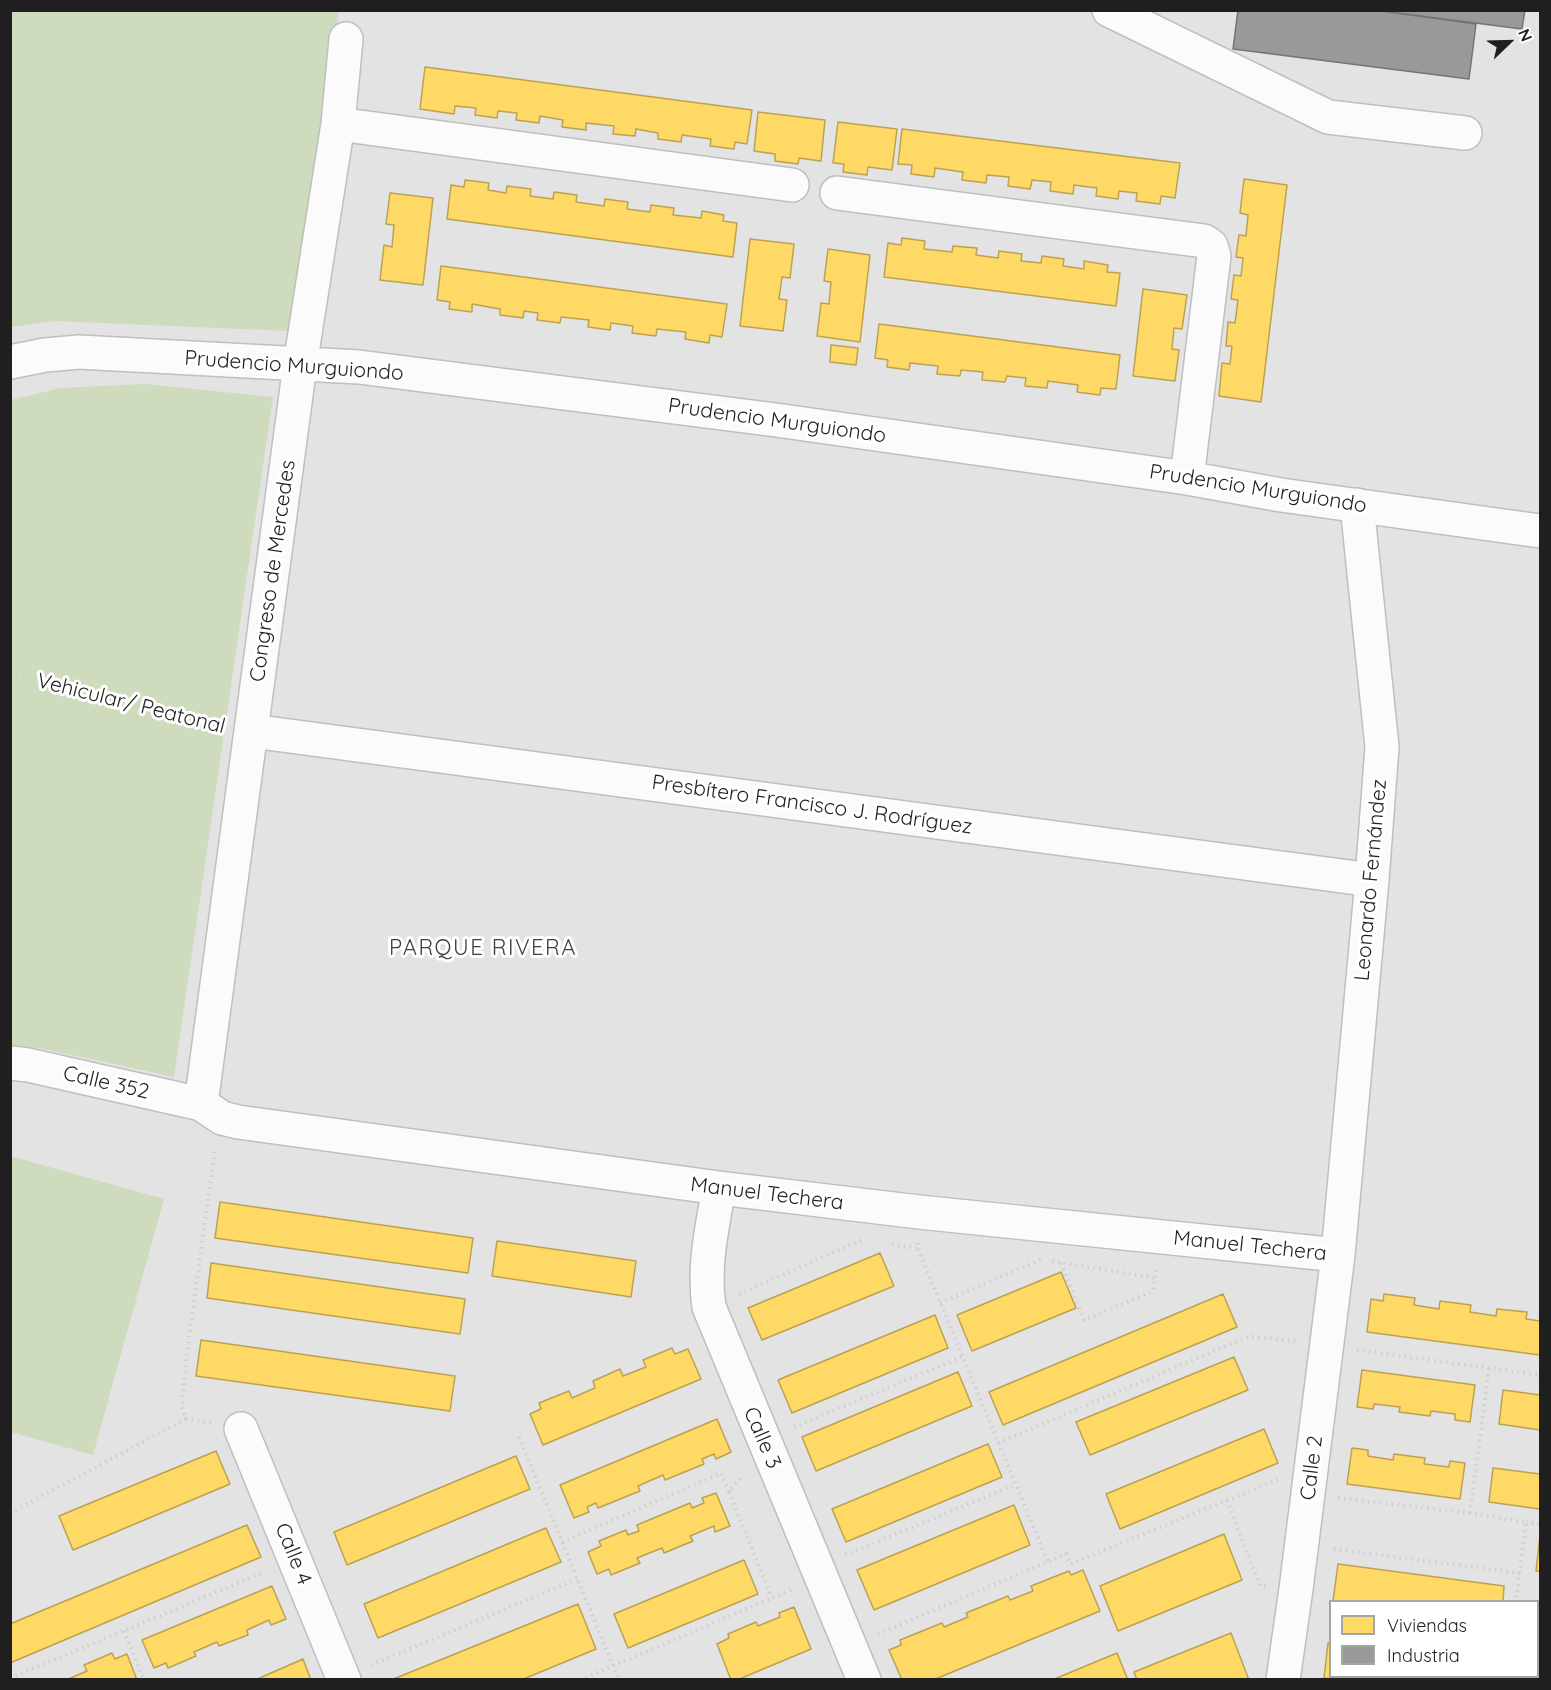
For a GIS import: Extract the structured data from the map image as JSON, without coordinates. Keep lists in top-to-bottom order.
{
  "streets": {
    "street": [
      "Prudencio Murguiondo",
      "Congreso de Mercedes",
      "Presbítero Francisco J. Rodríguez",
      "Leonardo Fernández",
      "Calle 352",
      "Manuel Techera",
      "Calle 3",
      "Calle 2",
      "Calle 4"
    ],
    "path": ["Vehicular/ Peatonal"]
  },
  "crossings": [
    ["Prudencio Murguiondo", "Congreso de Mercedes"],
    ["Prudencio Murguiondo", "Leonardo Fernández"],
    ["Congreso de Mercedes", "Vehicular/ Peatonal"],
    ["Congreso de Mercedes", "Presbítero Francisco J. Rodríguez"],
    ["Congreso de Mercedes", "Calle 352"],
    ["Congreso de Mercedes", "Manuel Techera"],
    ["Vehicular/ Peatonal", "Presbítero Francisco J. Rodríguez"],
    ["Presbítero Francisco J. Rodríguez", "Leonardo Fernández"],
    ["Leonardo Fernández", "Manuel Techera"],
    ["Leonardo Fernández", "Calle 2"],
    ["Calle 352", "Manuel Techera"],
    ["Manuel Techera", "Calle 3"],
    ["Manuel Techera", "Calle 2"]
  ],
  "districts": ["PARQUE RIVERA"],
  "legend": ["Viviendas", "Industria"],
  "north": "top right"
}
